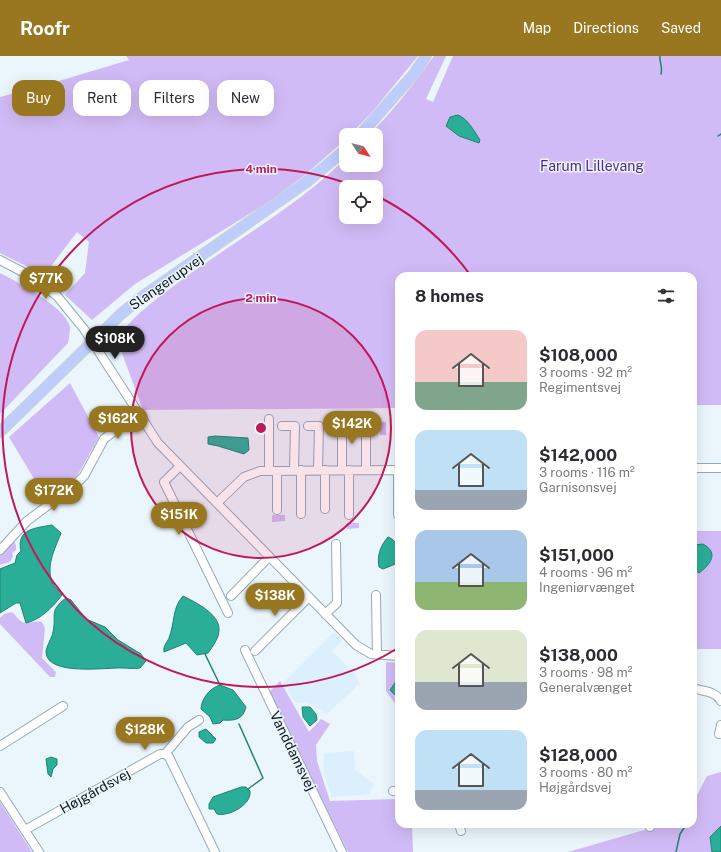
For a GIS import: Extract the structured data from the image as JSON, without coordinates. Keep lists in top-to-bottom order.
{
  "streets": {
    "main road": ["Slangerupvej"],
    "street": ["Vanddamsvej", "Højgårdsvej"]
  },
  "parks": ["Farum Lillevang"],
  "north": "bottom right",
  "page": {
    "header": "Roofr",
    "nav": ["Map", "Directions", "Saved"],
    "chip": [
      "Buy",
      "Rent",
      "Filters",
      "New"
    ],
    "price": [
      "$77K",
      "$108K",
      "$162K",
      "$142K",
      "$172K",
      "$151K",
      "$138K",
      "$128K"
    ],
    "heading": "8 homes",
    "list": [
      {
        "name": "$108,000",
        "note": "3 rooms · 92 m² · Regimentsvej"
      },
      {
        "name": "$142,000",
        "note": "3 rooms · 116 m² · Garnisonsvej"
      },
      {
        "name": "$151,000",
        "note": "4 rooms · 96 m² · Ingeniørvænget"
      },
      {
        "name": "$138,000",
        "note": "3 rooms · 98 m² · Generalvænget"
      },
      {
        "name": "$128,000",
        "note": "3 rooms · 80 m² · Højgårdsvej"
      }
    ]
  },
  "rings": ["4 min", "2 min"]
}
